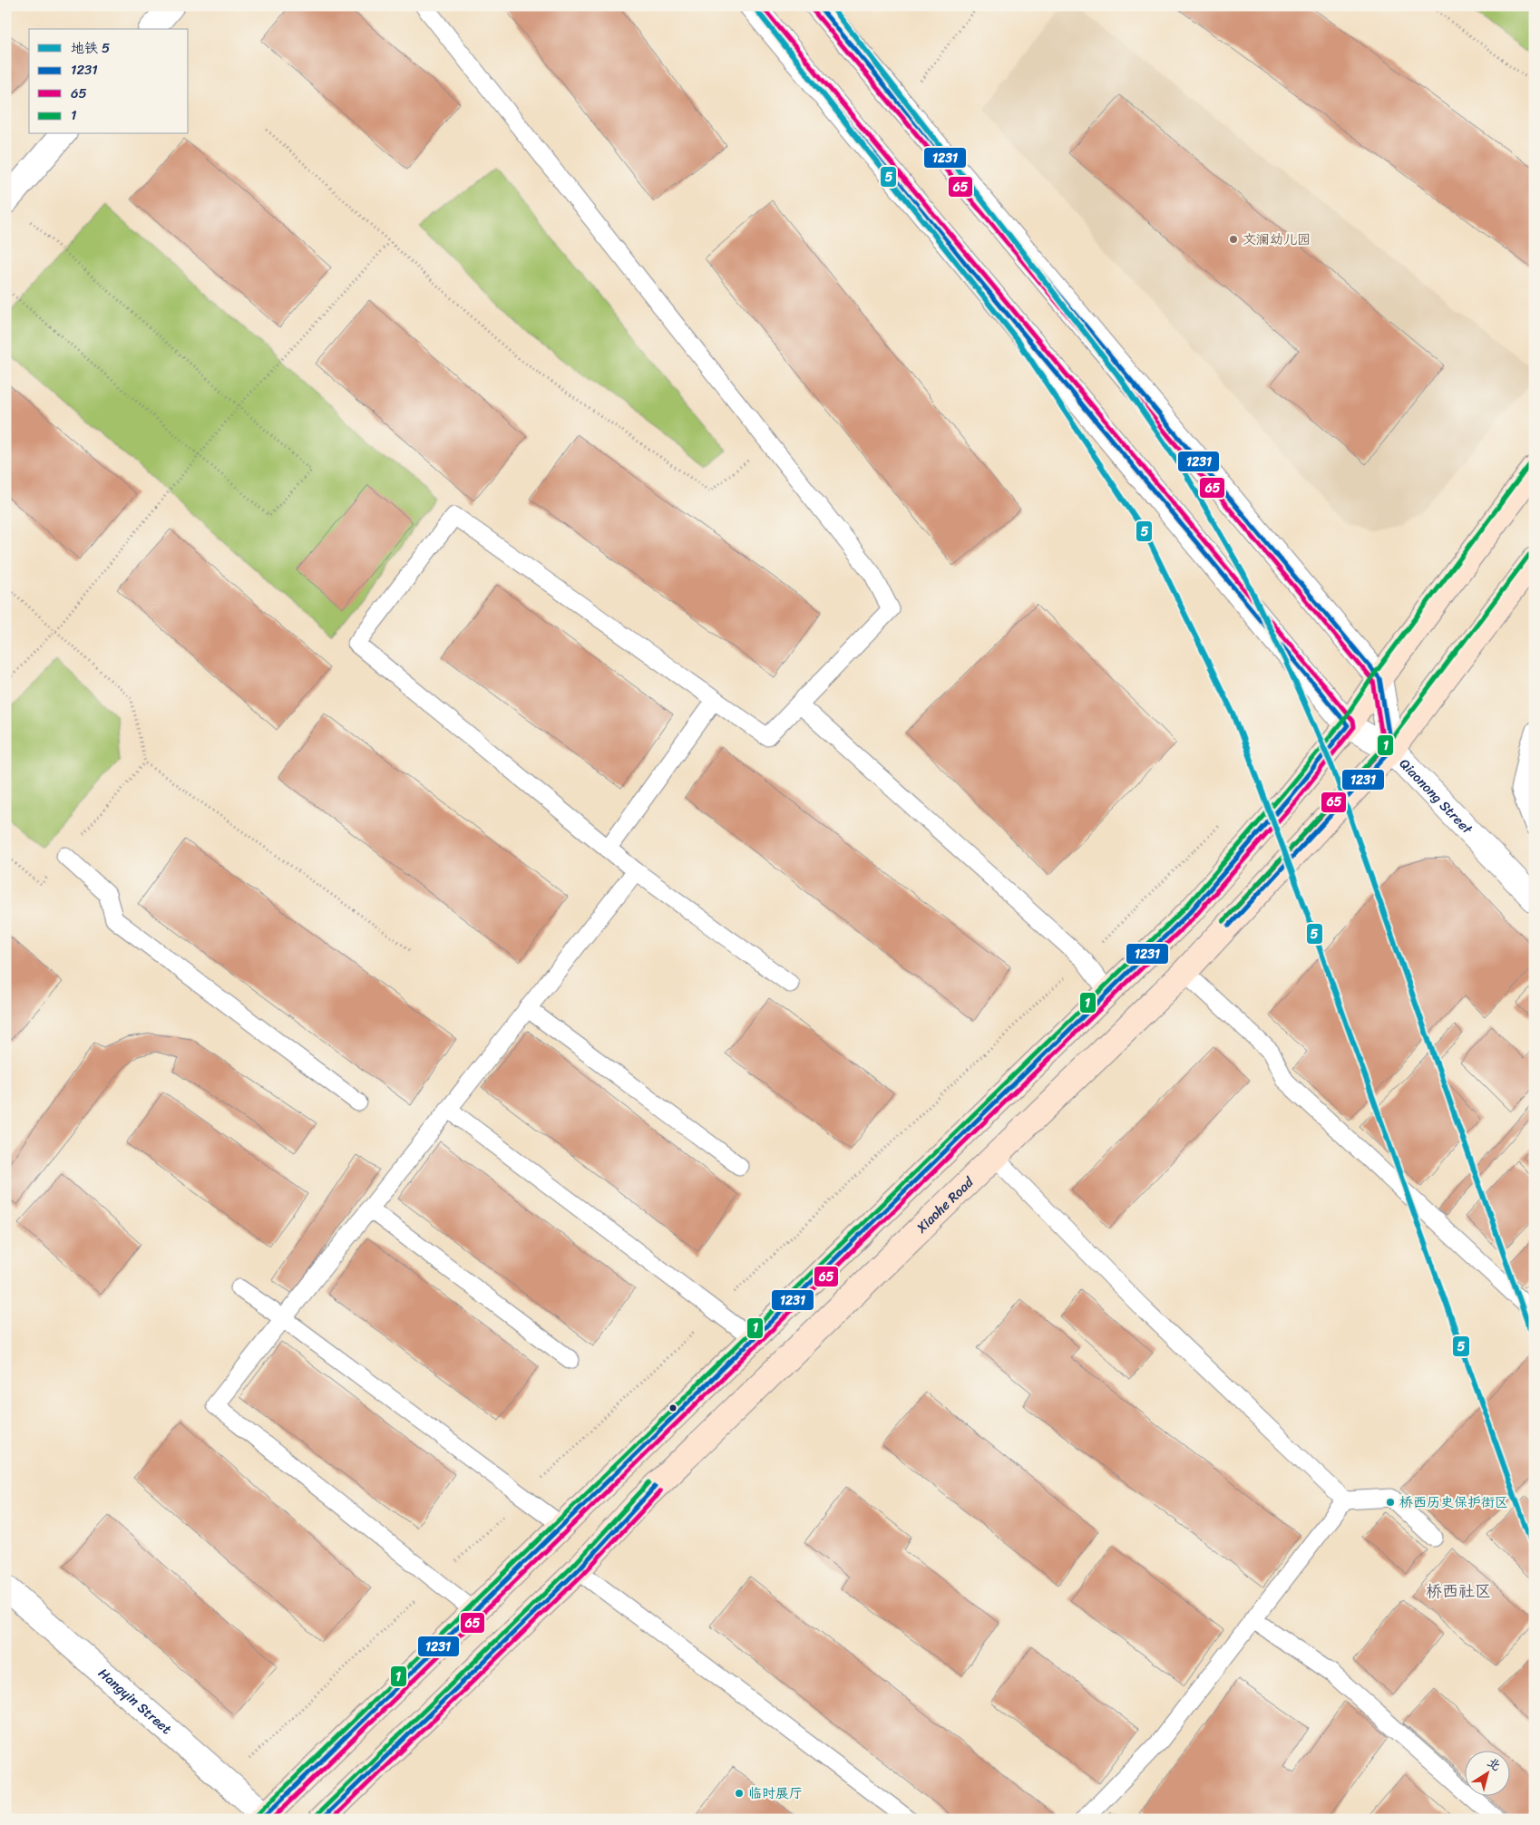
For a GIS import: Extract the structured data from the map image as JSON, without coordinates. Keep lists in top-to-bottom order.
{
  "streets": {
    "main road": ["Xiaohe Road"],
    "street": ["Qiaonong Street", "Hangyin Street"]
  },
  "crossings": [
    ["Qiaonong Street", "Xiaohe Road"]
  ],
  "districts": ["桥西社区"],
  "places": ["文澜幼儿园", "桥西历史保护街区", "临时展厅"],
  "lines": [
    "metro line 5",
    "transit line 1231",
    "transit line 65",
    "transit line 1"
  ],
  "legend": [
    "地铁 5",
    "1231",
    "65",
    "1"
  ],
  "north": "top right"
}
